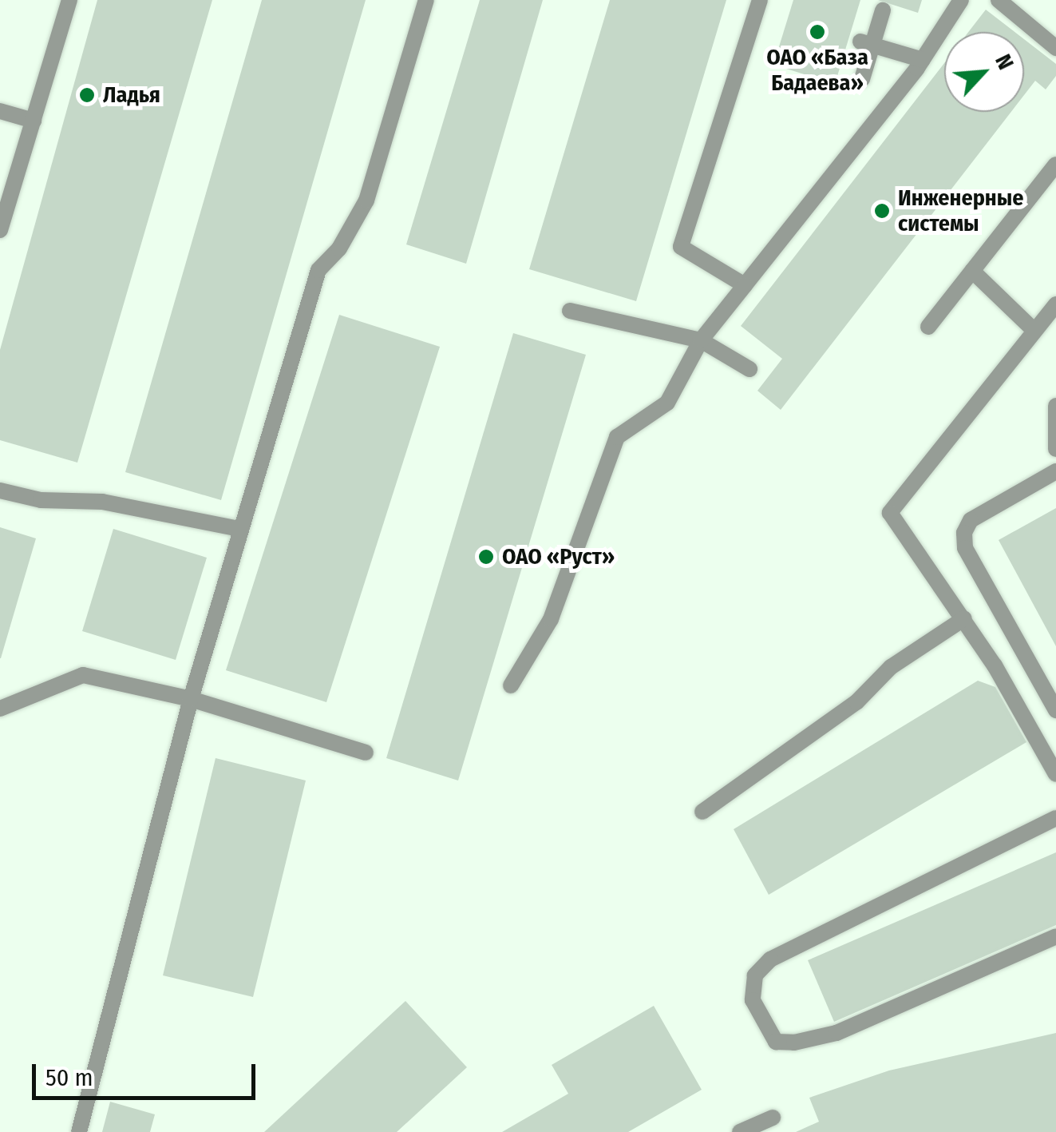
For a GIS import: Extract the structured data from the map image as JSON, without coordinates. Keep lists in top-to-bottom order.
{
  "places": [
    "ОАО «База Бадаева»",
    "Ладья",
    "Инженерные системы",
    "ОАО «Руст»"
  ],
  "scale_bar": "50 m",
  "north": "top right"
}
